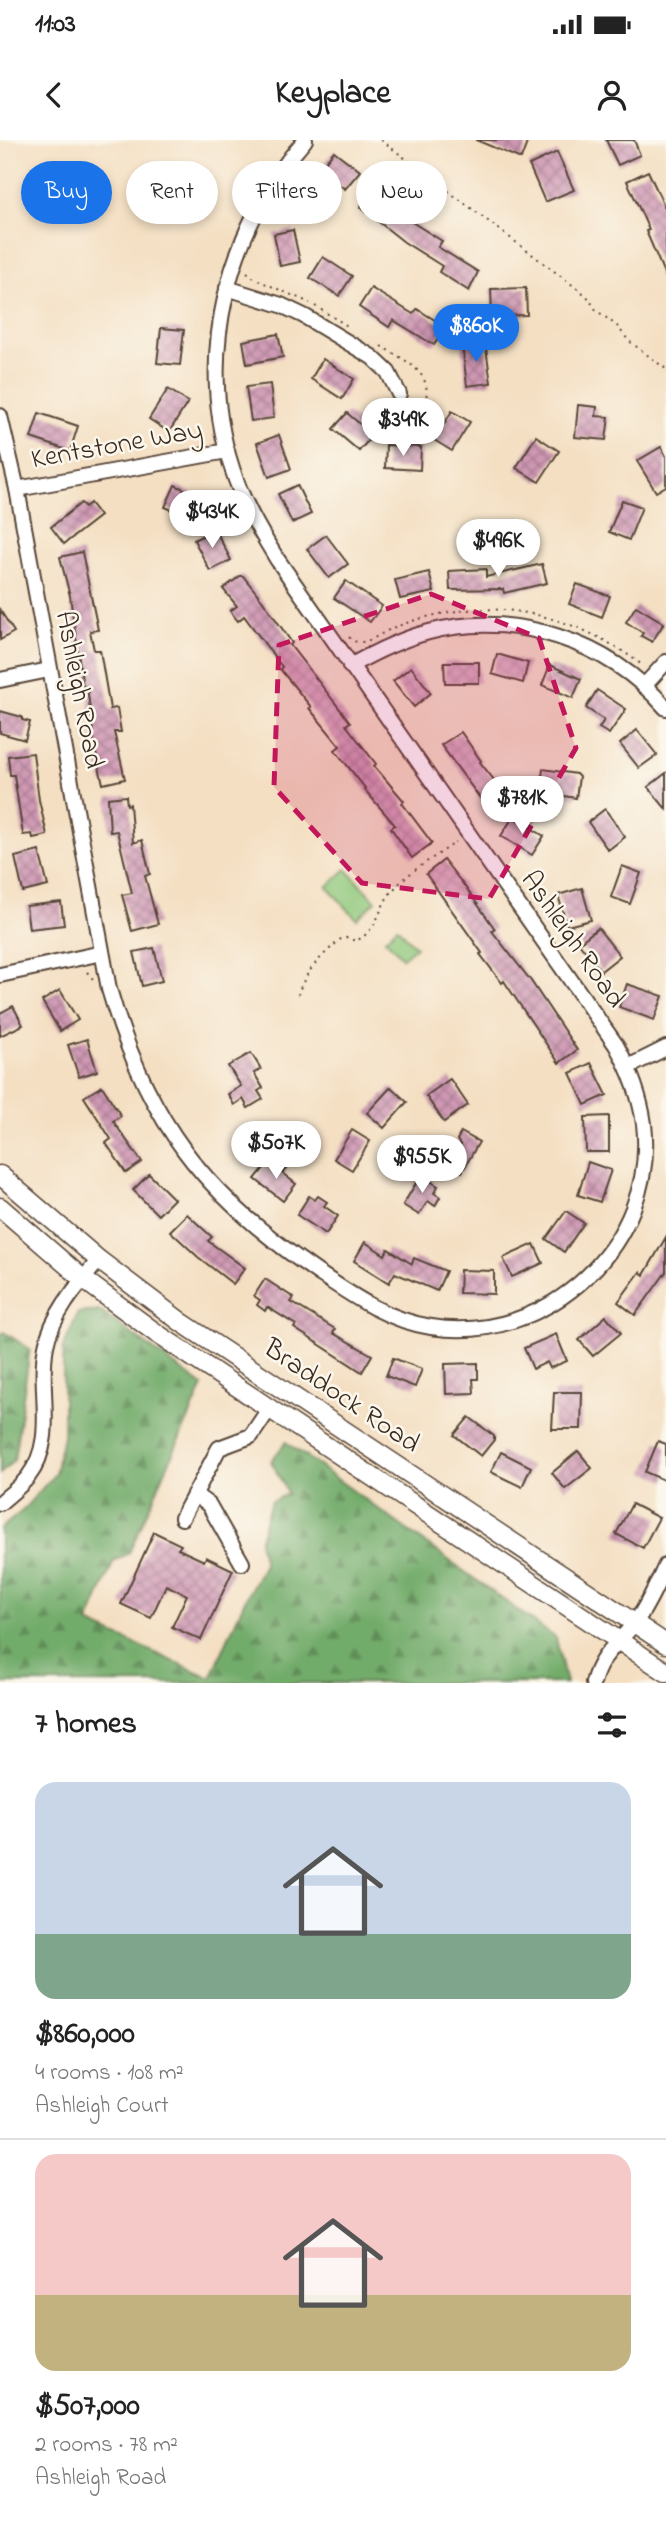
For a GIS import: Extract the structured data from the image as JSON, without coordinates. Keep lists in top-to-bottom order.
{
  "streets": {
    "main road": ["Braddock Road"],
    "street": ["Kentstone Way", "Ashleigh Road"]
  },
  "crossings": [
    ["Kentstone Way", "Ashleigh Road"]
  ],
  "page": {
    "status": "11:03",
    "header": "Keyplace",
    "chip": [
      "Buy",
      "Rent",
      "Filters",
      "New"
    ],
    "price": [
      "$860K",
      "$349K",
      "$434K",
      "$496K",
      "$781K",
      "$507K",
      "$955K"
    ],
    "heading": "7 homes",
    "list": [
      {
        "name": "$860,000",
        "note": "4 rooms · 108 m² · Ashleigh Court"
      },
      {
        "name": "$507,000",
        "note": "2 rooms · 78 m² · Ashleigh Road"
      }
    ]
  }
}
